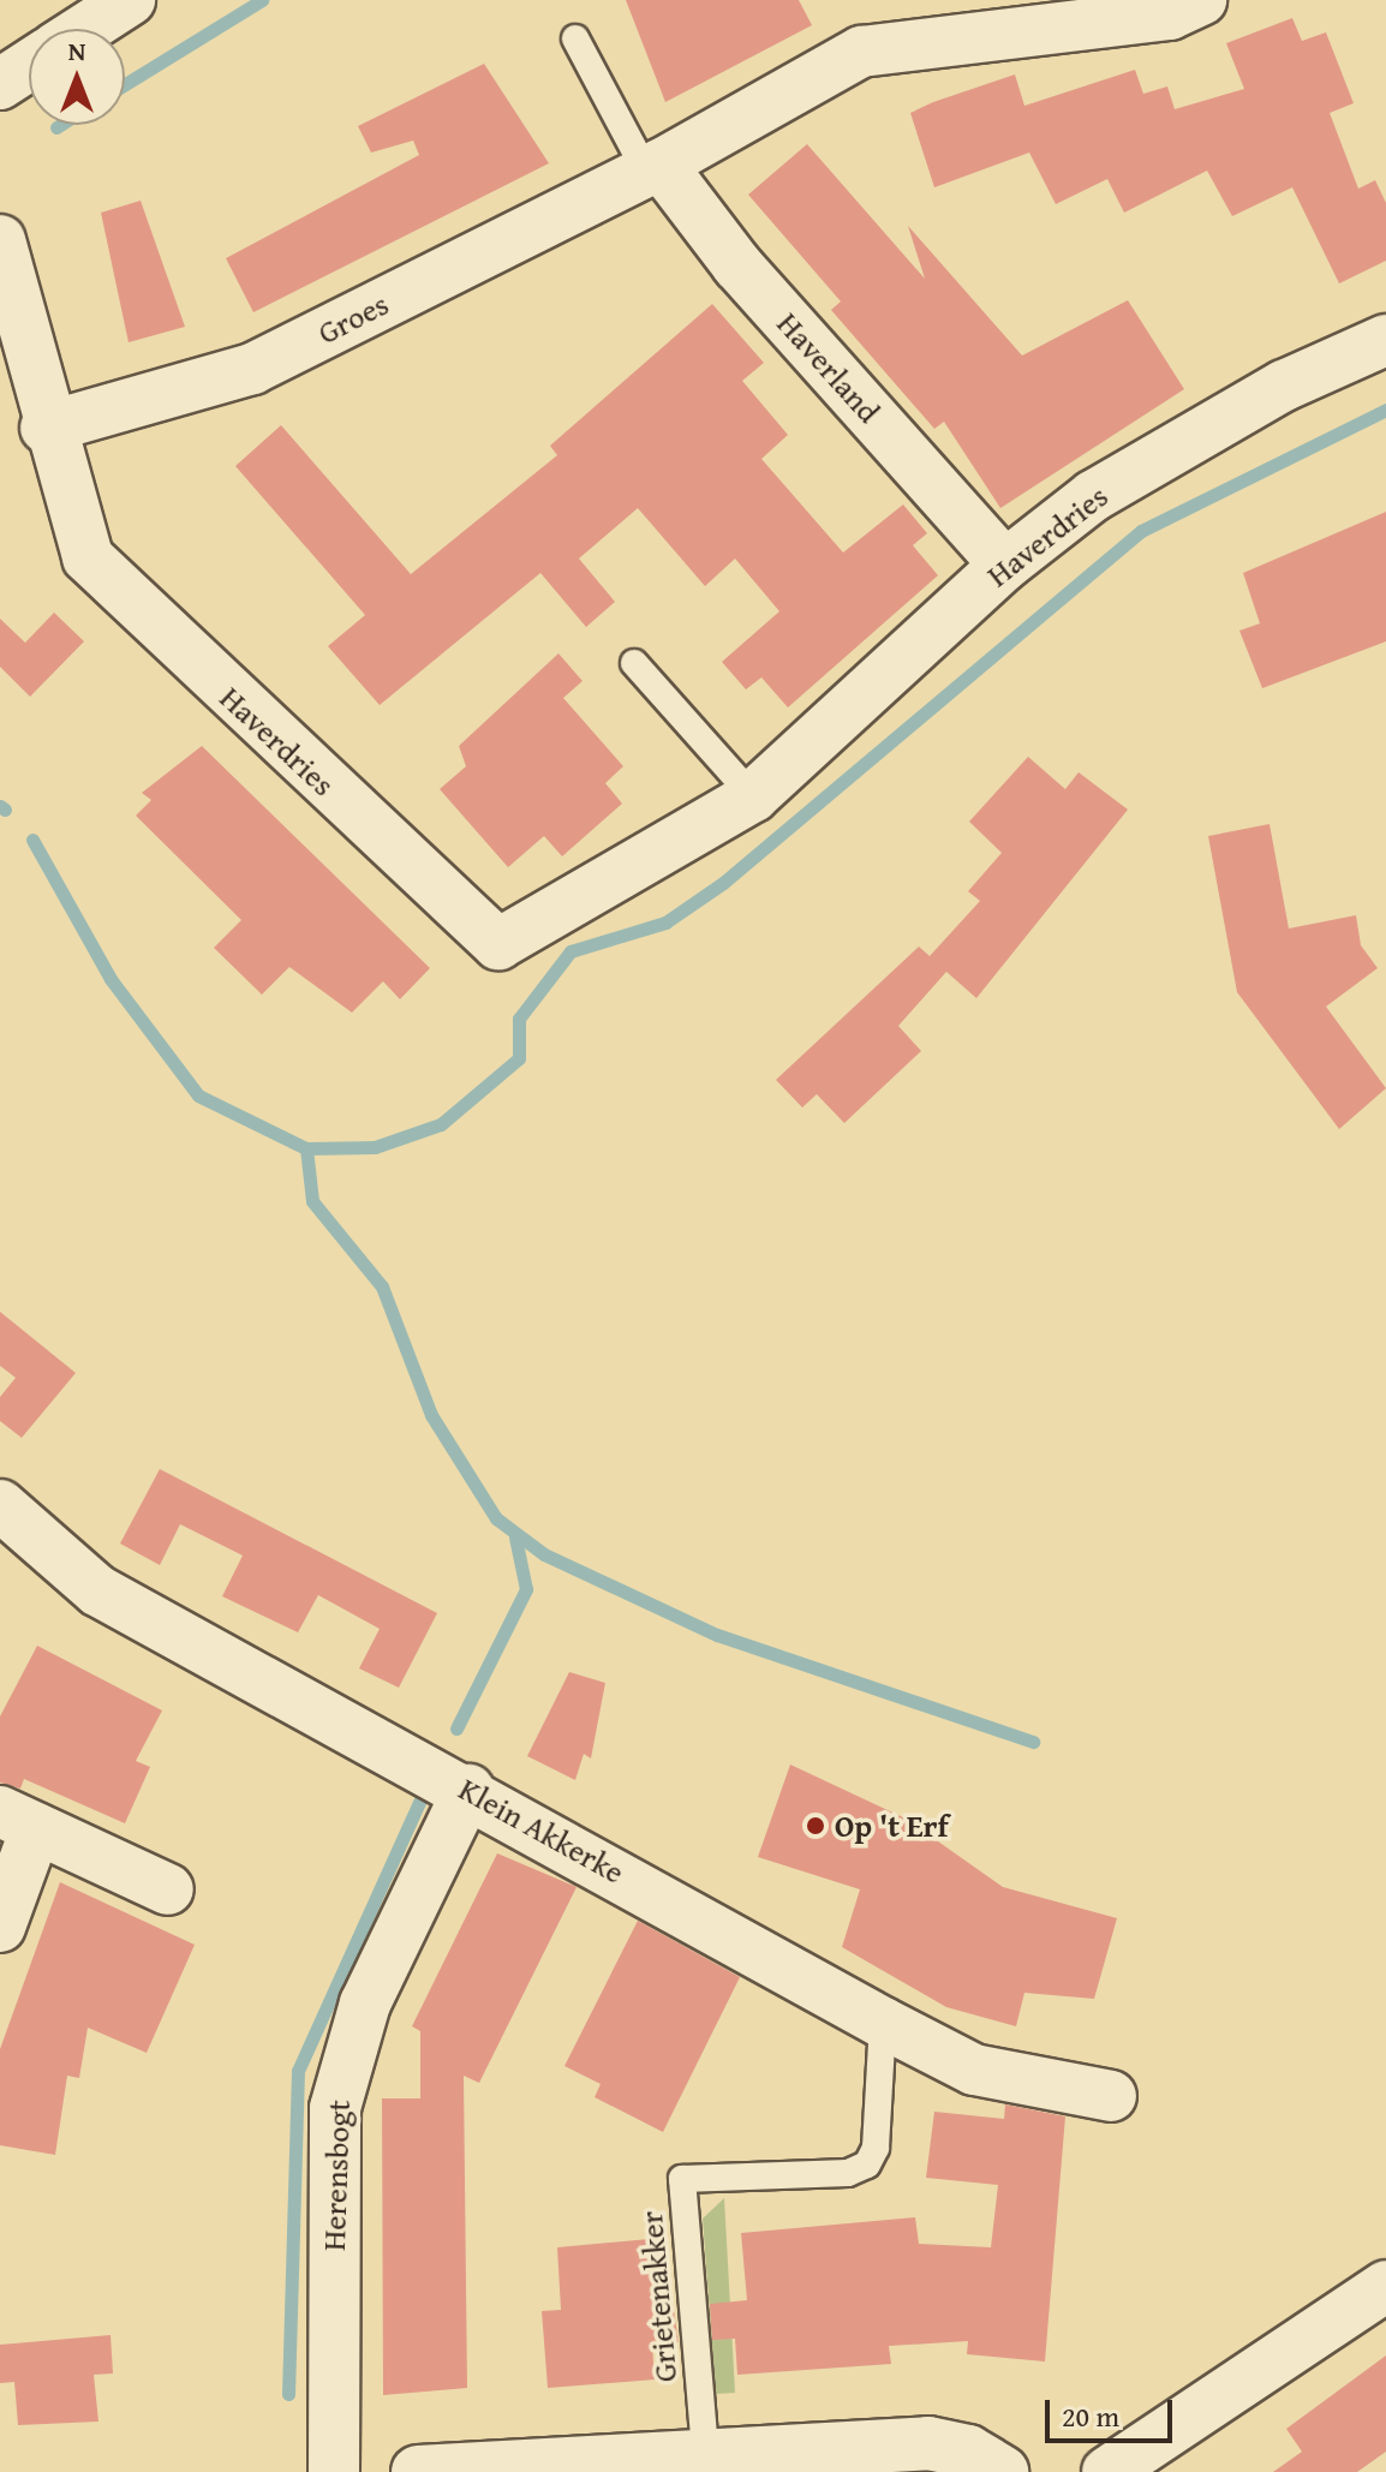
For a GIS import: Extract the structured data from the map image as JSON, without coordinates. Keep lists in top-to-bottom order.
{
  "streets": {
    "street": [
      "Groes",
      "Haverland",
      "Haverdries",
      "Klein Akkerke",
      "Herensbogt"
    ],
    "lane": ["Grietenakker"]
  },
  "crossings": [
    ["Groes", "Haverland"],
    ["Groes", "Haverdries"],
    ["Haverland", "Haverdries"],
    ["Klein Akkerke", "Herensbogt"],
    ["Klein Akkerke", "Grietenakker"]
  ],
  "places": ["Op 't Erf"],
  "scale_bar": "20 m",
  "north": "top"
}
